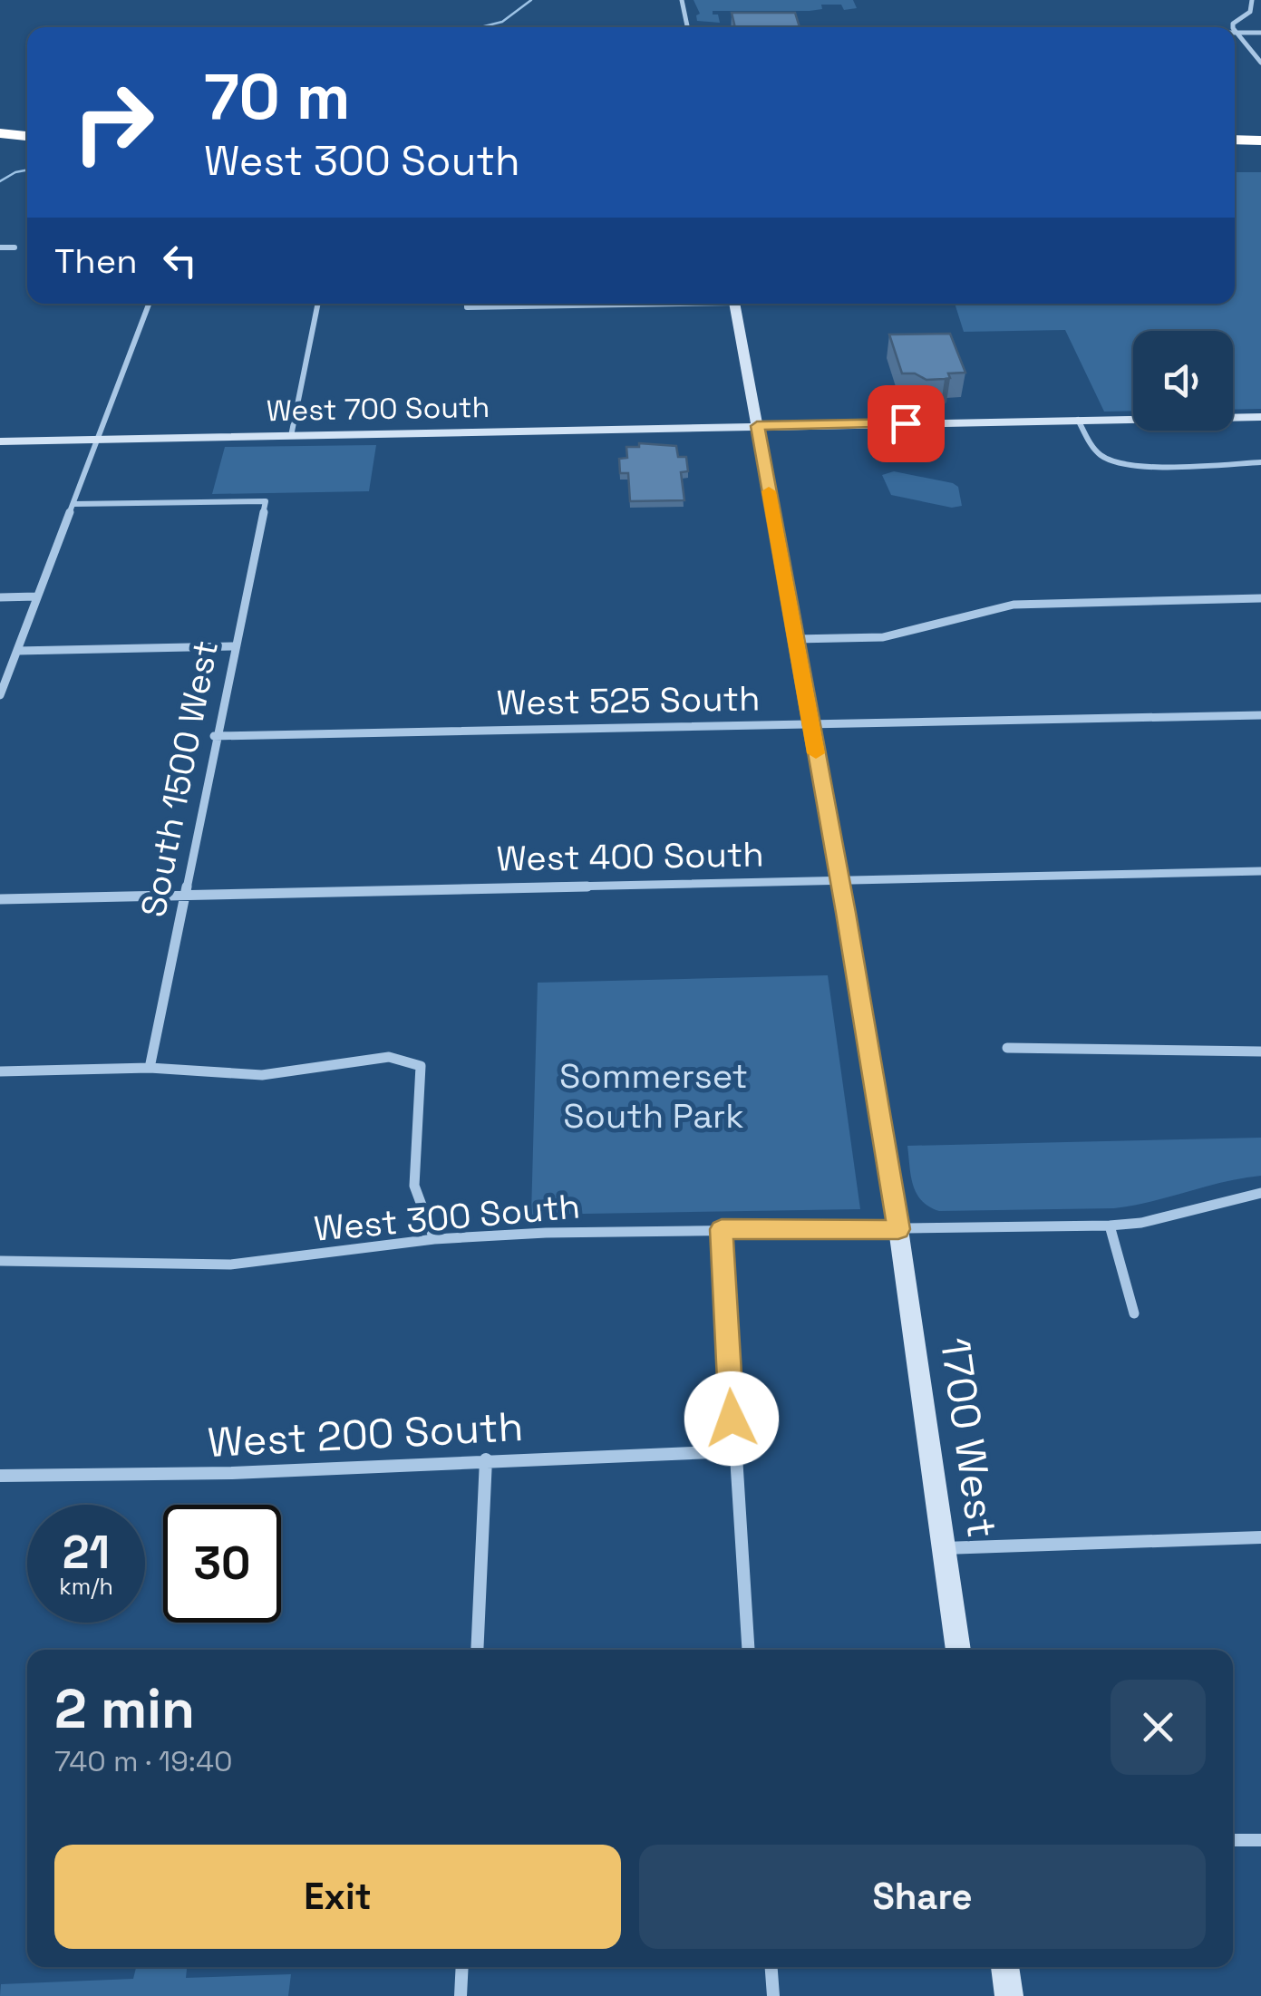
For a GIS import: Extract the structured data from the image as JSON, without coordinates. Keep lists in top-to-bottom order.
{
  "streets": {
    "street": [
      "West 700 South",
      "West 525 South",
      "South 1500 West",
      "West 400 South",
      "West 300 South",
      "West 200 South",
      "1700 West"
    ]
  },
  "crossings": [
    ["West 700 South", "1700 West"],
    ["West 525 South", "South 1500 West"],
    ["West 525 South", "1700 West"],
    ["South 1500 West", "West 400 South"],
    ["West 400 South", "1700 West"],
    ["West 300 South", "1700 West"]
  ],
  "parks": ["Sommerset South Park"],
  "page": {
    "turn": ["70 m", "West 300 South"],
    "then": "Then",
    "speed": "21 km/h",
    "limit": "30",
    "heading": ["2 min", "740 m · 19:40"],
    "buttons": ["Exit", "Share"]
  }
}
